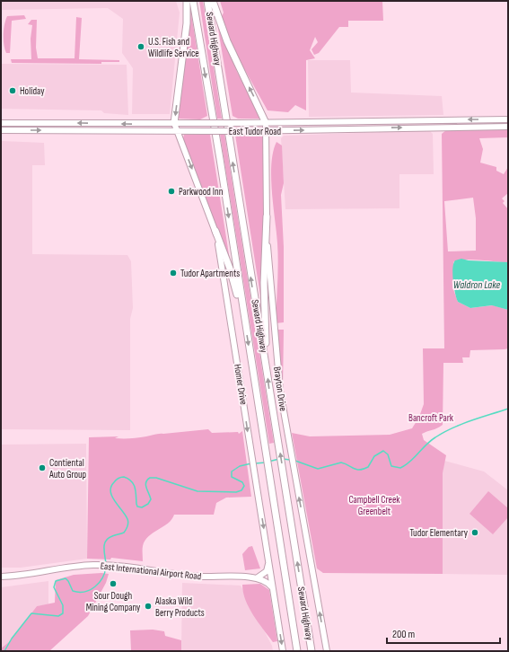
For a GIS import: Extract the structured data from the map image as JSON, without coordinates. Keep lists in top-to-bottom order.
{
  "streets": {
    "highway": ["Seward Highway"],
    "main road": [
      "East Tudor Road",
      "Homer Drive",
      "Brayton Drive",
      "East International Airport Road"
    ]
  },
  "crossings": [
    ["East Tudor Road", "Homer Drive"],
    ["East Tudor Road", "Brayton Drive"]
  ],
  "one_way": ["Homer Drive", "Brayton Drive"],
  "water": ["Waldron Lake"],
  "parks": ["Bancroft Park", "Campbell Creek Greenbelt"],
  "places": [
    "U.S. Fish and Wildlife Service",
    "Holiday",
    "Parkwood Inn",
    "Tudor Apartments",
    "Contiental Auto Group",
    "Tudor Elementary",
    "Sour Dough Mining Company",
    "Alaska Wild Berry Products"
  ],
  "scale_bar": "200 m"
}
